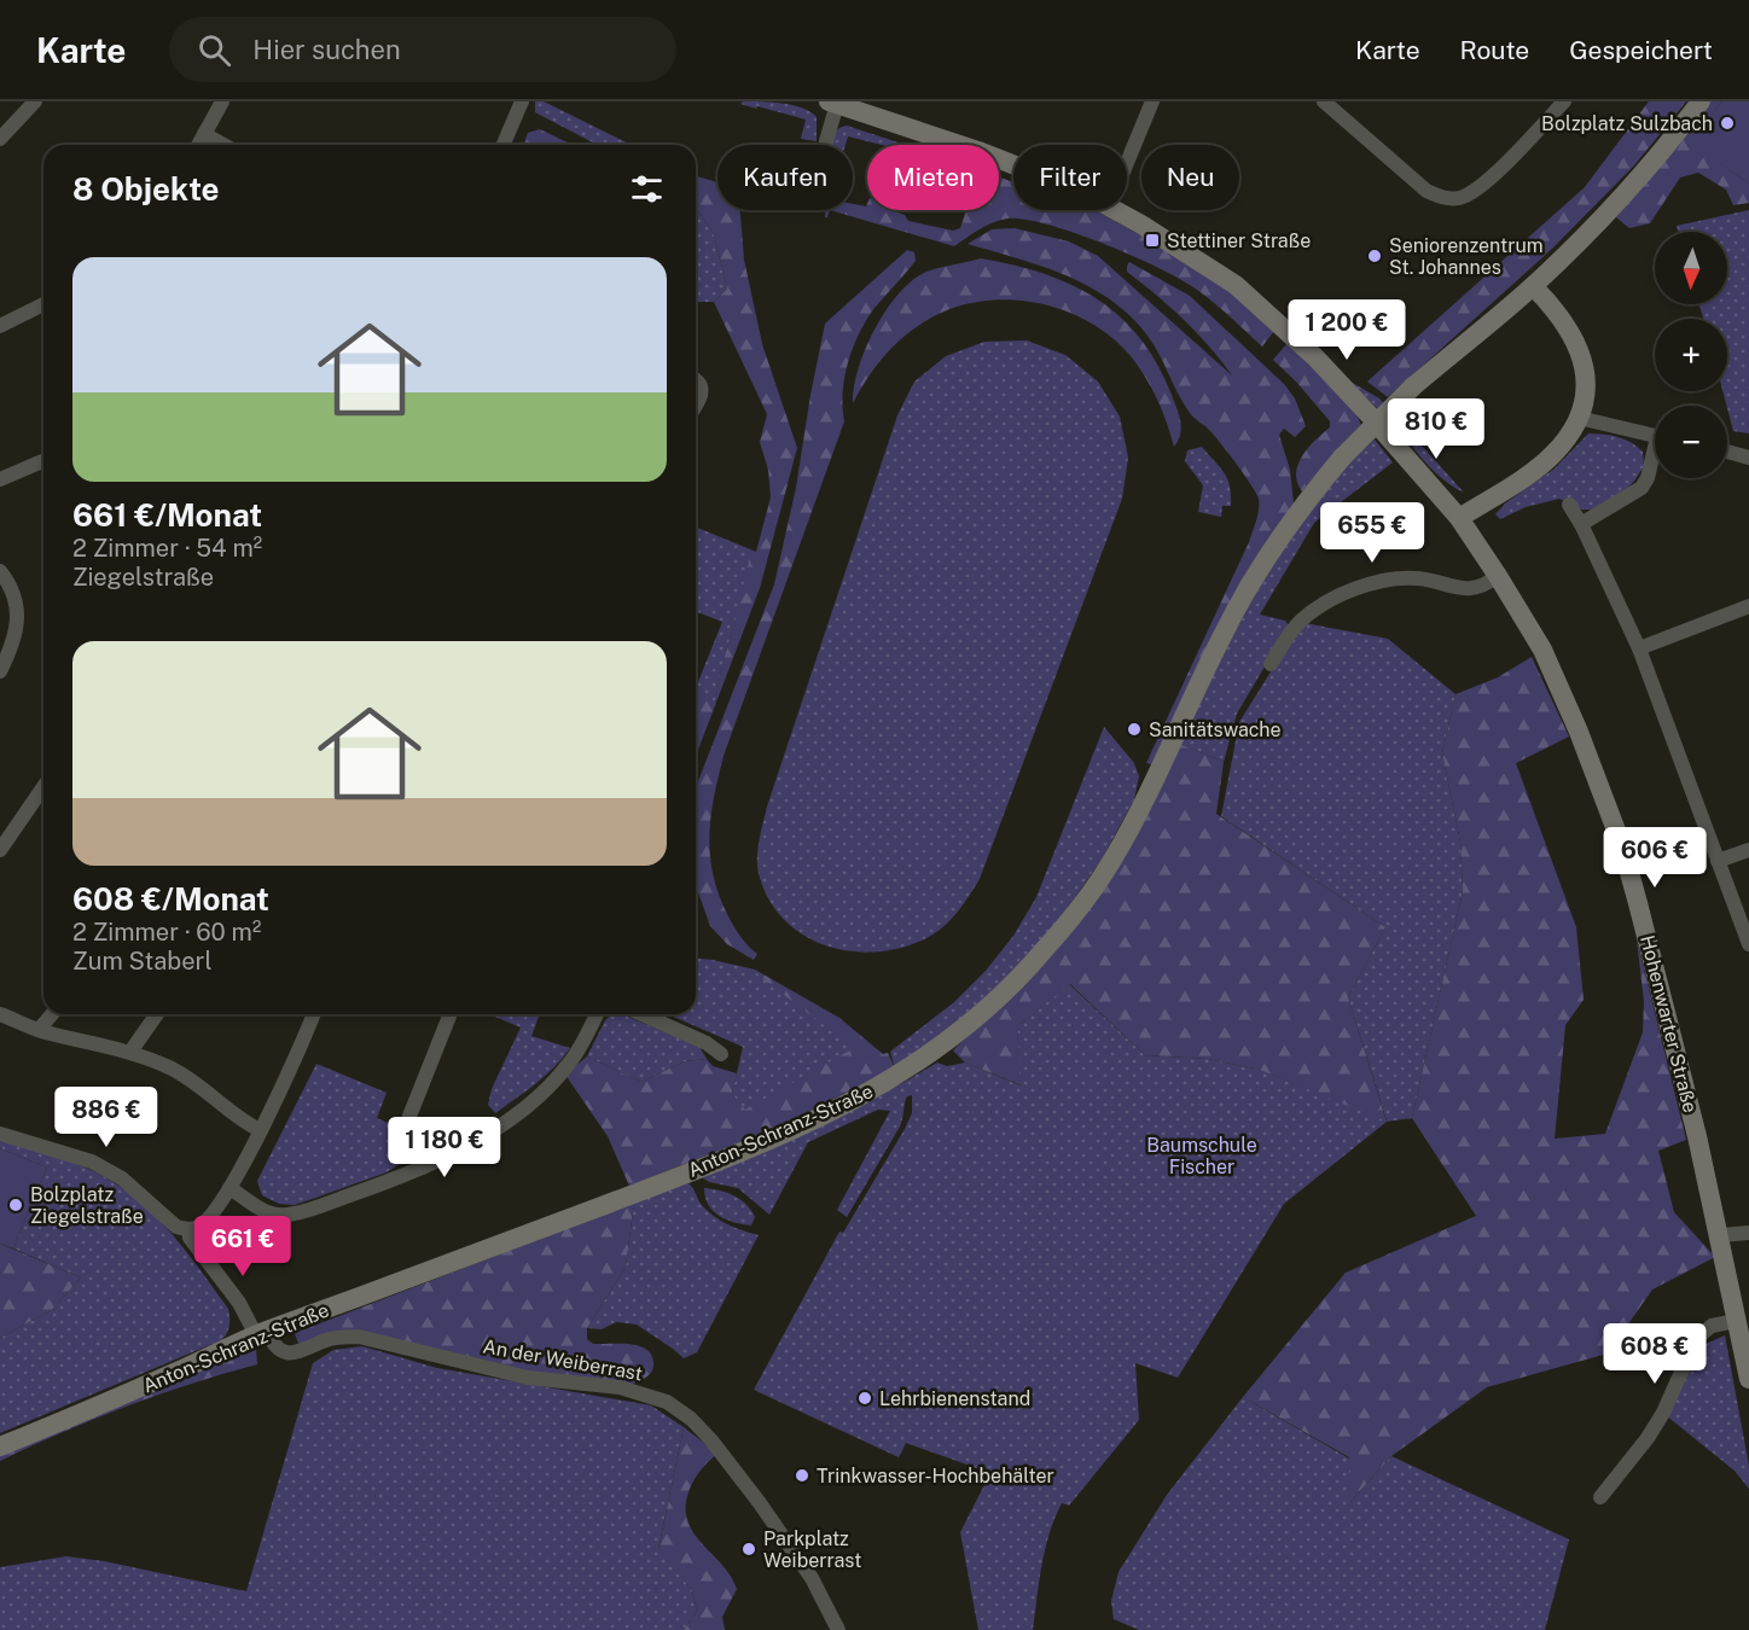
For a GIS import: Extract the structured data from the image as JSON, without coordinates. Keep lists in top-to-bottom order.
{
  "streets": {
    "main road": ["Hohenwarter Straße", "Anton-Schranz-Straße"],
    "street": ["An der Weiberrast"]
  },
  "crossings": [
    ["Anton-Schranz-Straße", "An der Weiberrast"]
  ],
  "parks": ["Baumschule Fischer"],
  "places": {
    "other": [
      "Bolzplatz Sulzbach",
      "Seniorenzentrum St. Johannes",
      "Sanitätswache",
      "Bolzplatz Ziegelstraße",
      "Lehrbienenstand",
      "Trinkwasser-Hochbehälter",
      "Parkplatz Weiberrast"
    ],
    "transit": ["Stettiner Straße"]
  },
  "north": "bottom",
  "page": {
    "header": "Karte",
    "search": "Hier suchen",
    "nav": ["Karte", "Route", "Gespeichert"],
    "chip": [
      "Kaufen",
      "Mieten",
      "Filter",
      "Neu"
    ],
    "heading": "8 Objekte",
    "map_buttons": ["+", "−"],
    "list": [
      {
        "name": "661 €/Monat",
        "note": "2 Zimmer · 54 m² · Ziegelstraße"
      },
      {
        "name": "608 €/Monat",
        "note": "2 Zimmer · 60 m² · Zum Staberl"
      }
    ],
    "price": [
      "1 200 €",
      "810 €",
      "655 €",
      "606 €",
      "886 €",
      "1 180 €",
      "661 €",
      "608 €"
    ]
  }
}
